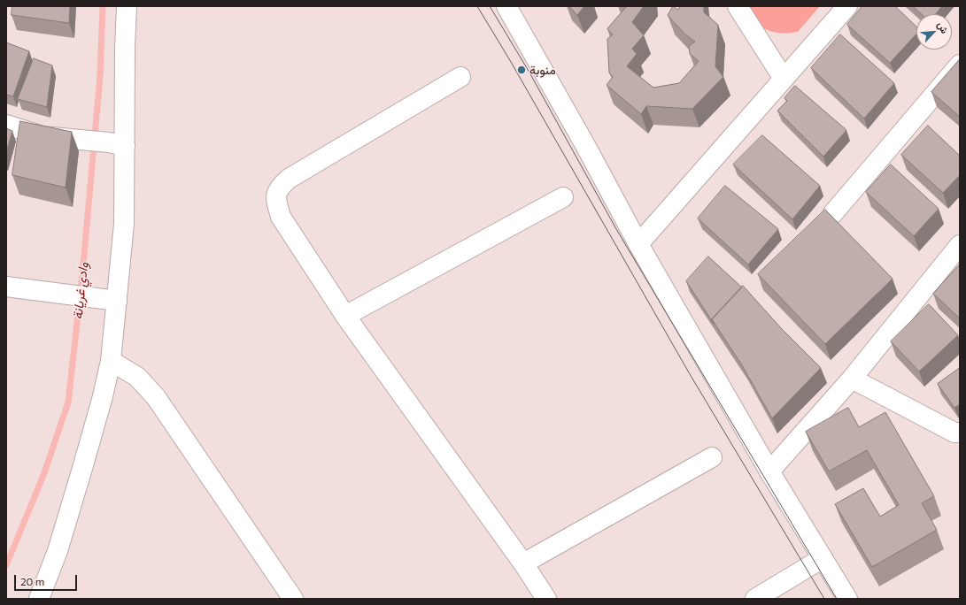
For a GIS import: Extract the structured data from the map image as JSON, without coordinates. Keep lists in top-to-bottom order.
{
  "water": ["وادي غريانة"],
  "places": ["منوبة"],
  "scale_bar": "20 m",
  "north": "top right"
}
